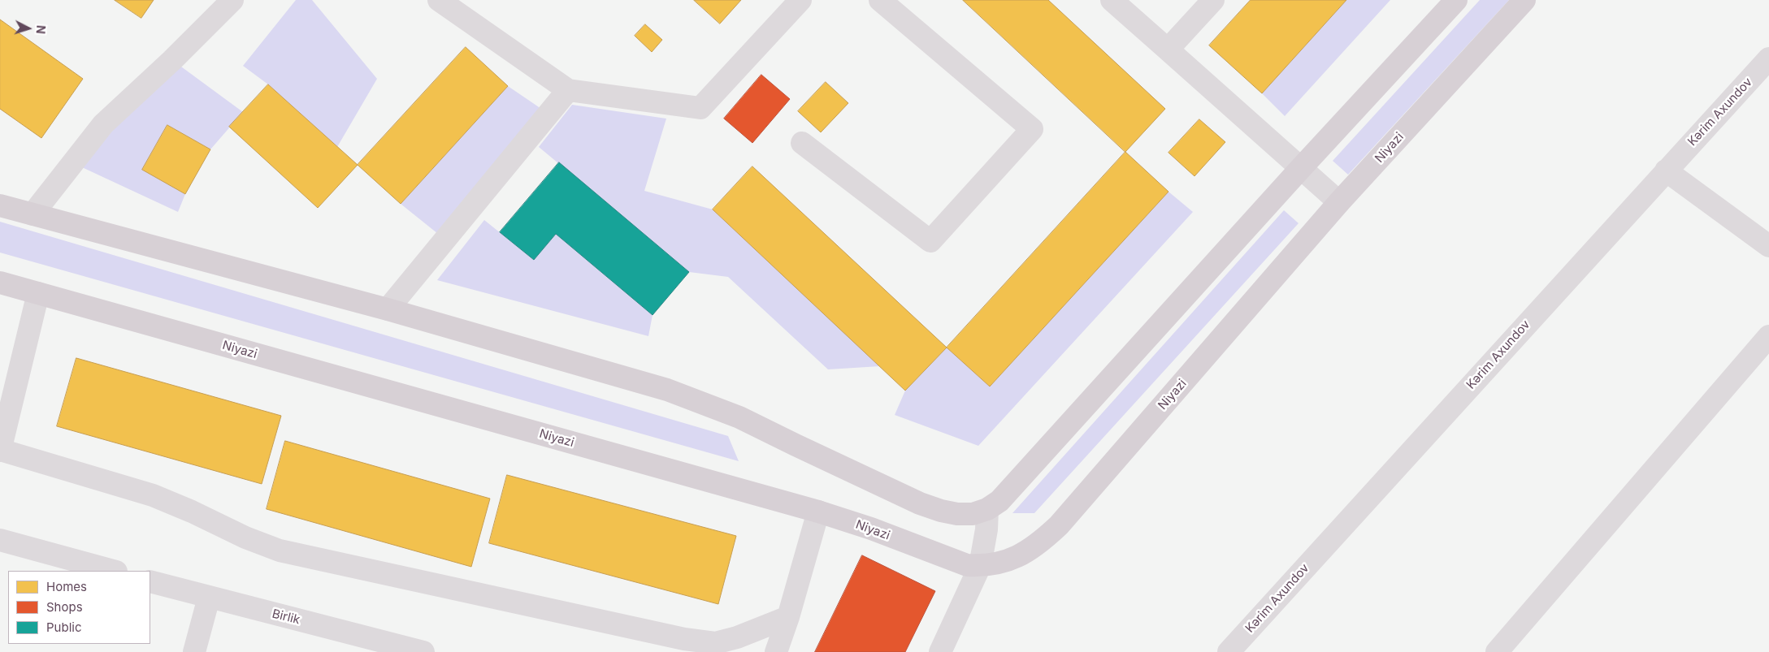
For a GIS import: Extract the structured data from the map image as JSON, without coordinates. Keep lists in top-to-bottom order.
{
  "streets": {
    "main road": ["Niyazi"],
    "street": ["Kərim Axundov", "Birlik"]
  },
  "legend": ["Homes", "Shops", "Public"],
  "north": "right"
}
